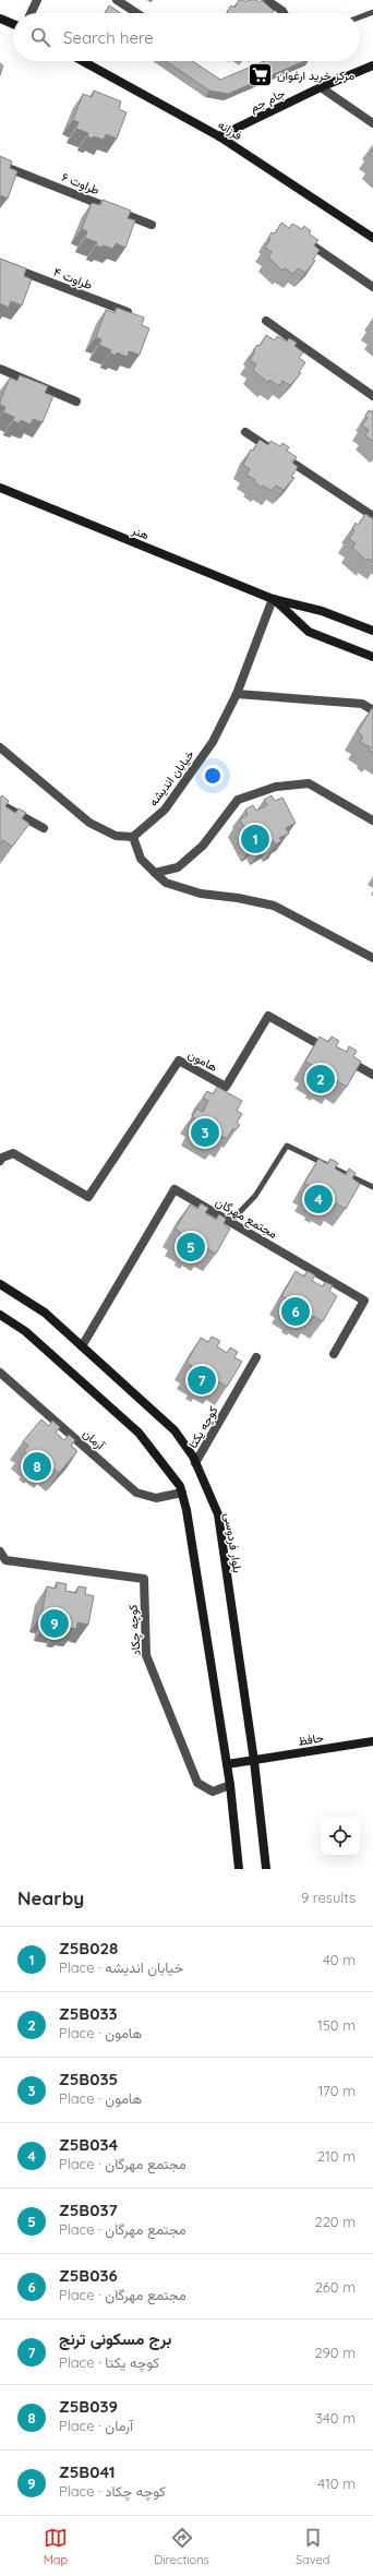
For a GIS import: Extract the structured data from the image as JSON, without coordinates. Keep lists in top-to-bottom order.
{
  "streets": {
    "main road": [
      "جام جم",
      "فرزانه",
      "هنر",
      "بلوار فردوسی",
      "حافظ"
    ],
    "street": [
      "طراوت ۶",
      "طراوت ۴",
      "خیابان اندیشه",
      "هامون",
      "مجتمع مهرگان",
      "کوچه یکتا",
      "آرمان",
      "کوچه چکاد"
    ]
  },
  "crossings": [
    ["جام جم", "فرزانه"],
    ["هنر", "خیابان اندیشه"],
    ["مجتمع مهرگان", "بلوار فردوسی"],
    ["کوچه یکتا", "بلوار فردوسی"],
    ["بلوار فردوسی", "حافظ"]
  ],
  "places": {
    "supermarket": ["مرکز خرید ارغوان"]
  },
  "page": {
    "search": "Search here",
    "pins": [
      "1",
      "2",
      "3",
      "4",
      "5",
      "6",
      "7",
      "8",
      "9"
    ],
    "heading": ["Nearby", "9 results"],
    "list": [
      {
        "mark": "1",
        "name": "Z5B028",
        "note": "Place · خیابان اندیشه",
        "value": "40 m"
      },
      {
        "mark": "2",
        "name": "Z5B033",
        "note": "Place · هامون",
        "value": "150 m"
      },
      {
        "mark": "3",
        "name": "Z5B035",
        "note": "Place · هامون",
        "value": "170 m"
      },
      {
        "mark": "4",
        "name": "Z5B034",
        "note": "Place · مجتمع مهرگان",
        "value": "210 m"
      },
      {
        "mark": "5",
        "name": "Z5B037",
        "note": "Place · مجتمع مهرگان",
        "value": "220 m"
      },
      {
        "mark": "6",
        "name": "Z5B036",
        "note": "Place · مجتمع مهرگان",
        "value": "260 m"
      },
      {
        "mark": "7",
        "name": "برج مسکونی ترنج",
        "note": "Place · کوچه یکتا",
        "value": "290 m"
      },
      {
        "mark": "8",
        "name": "Z5B039",
        "note": "Place · آرمان",
        "value": "340 m"
      },
      {
        "mark": "9",
        "name": "Z5B041",
        "note": "Place · کوچه چکاد",
        "value": "410 m"
      }
    ],
    "nav": ["Map", "Directions", "Saved"]
  }
}
